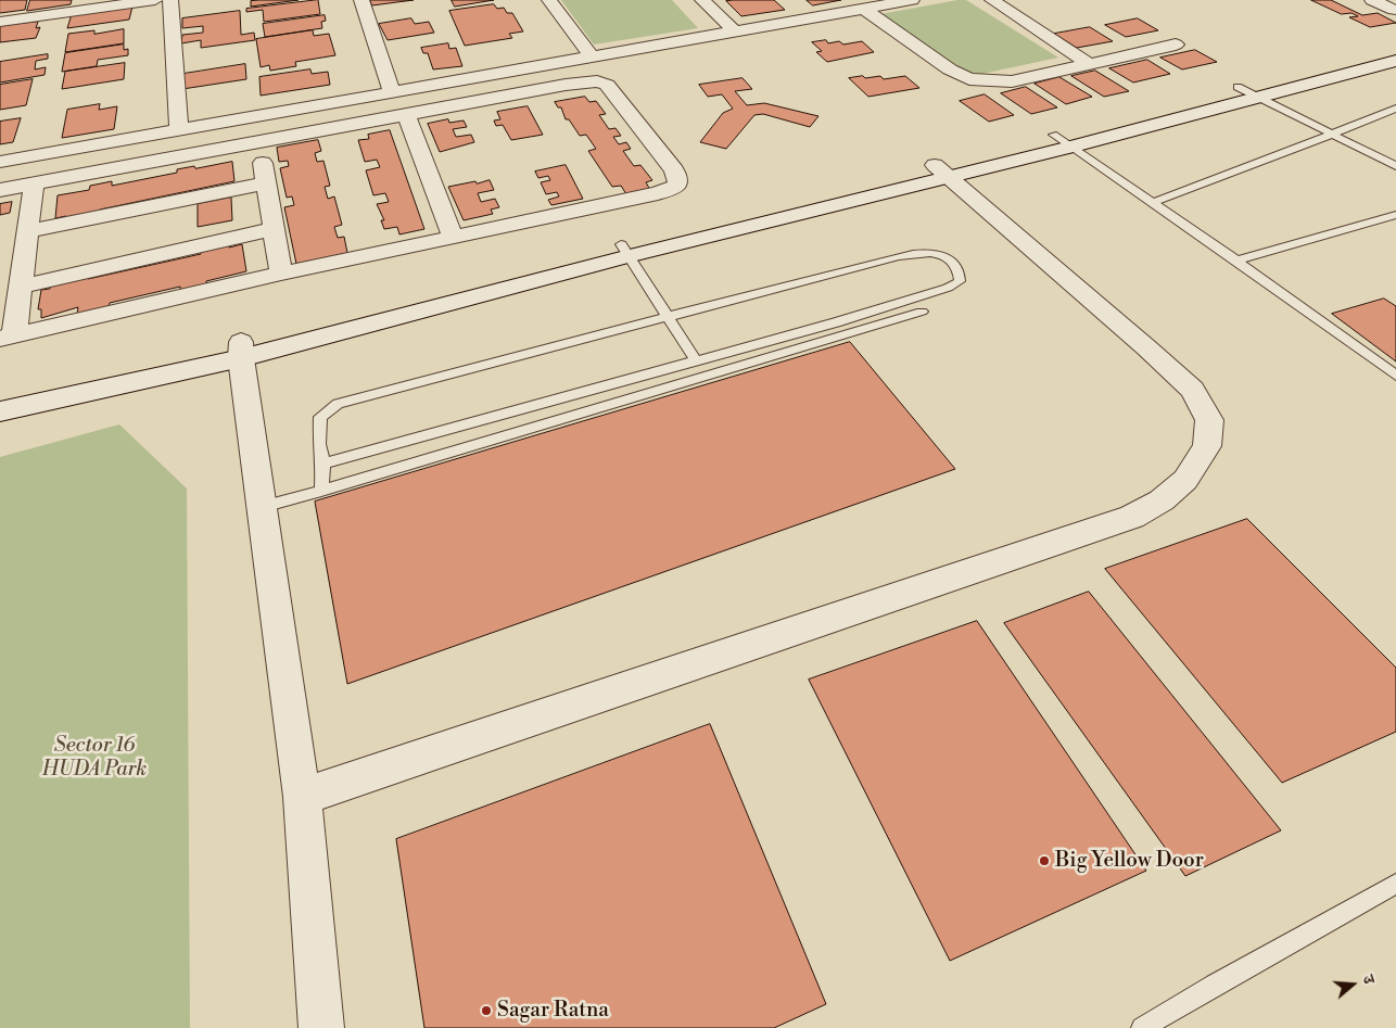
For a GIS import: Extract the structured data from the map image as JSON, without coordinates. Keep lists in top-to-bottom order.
{
  "parks": ["Sector 16 HUDA Park"],
  "places": ["Big Yellow Door", "Sagar Ratna"],
  "north": "right"
}
